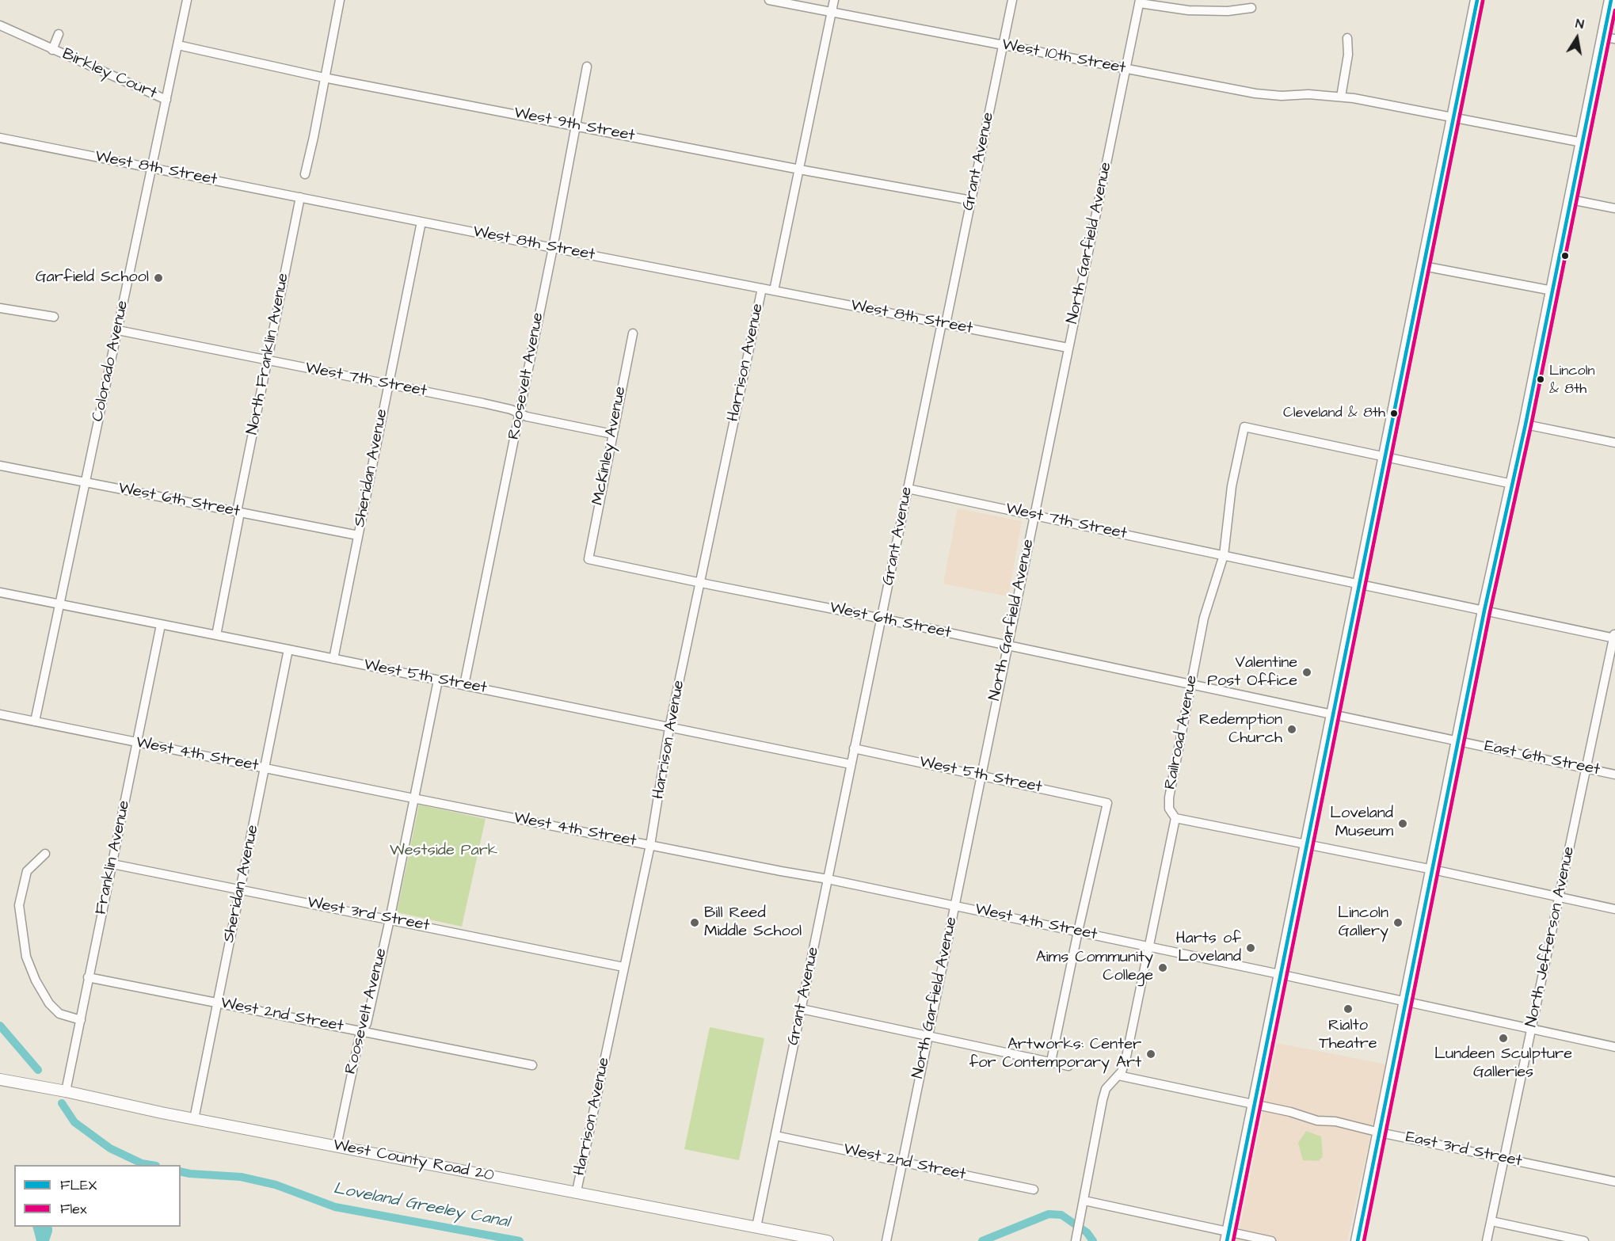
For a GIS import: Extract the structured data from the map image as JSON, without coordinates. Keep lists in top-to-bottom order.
{
  "streets": {
    "main road": ["West County Road 20"],
    "street": [
      "West 10th Street",
      "Birkley Court",
      "West 9th Street",
      "Grant Avenue",
      "West 8th Street",
      "North Garfield Avenue",
      "North Franklin Avenue",
      "Colorado Avenue",
      "Harrison Avenue",
      "Roosevelt Avenue",
      "West 7th Street",
      "McKinley Avenue",
      "Sheridan Avenue",
      "West 6th Street",
      "West 5th Street",
      "Railroad Avenue",
      "West 4th Street",
      "East 6th Street",
      "Franklin Avenue",
      "West 3rd Street",
      "North Jefferson Avenue",
      "West 2nd Street",
      "East 3rd Street"
    ]
  },
  "crossings": [
    ["West 10th Street", "Grant Avenue"],
    ["West 10th Street", "North Garfield Avenue"],
    ["West 10th Street", "Harrison Avenue"],
    ["Birkley Court", "Colorado Avenue"],
    ["West 9th Street", "Grant Avenue"],
    ["West 9th Street", "Colorado Avenue"],
    ["West 9th Street", "Harrison Avenue"],
    ["West 9th Street", "Roosevelt Avenue"],
    ["Grant Avenue", "West 8th Street"],
    ["Grant Avenue", "West 7th Street"],
    ["Grant Avenue", "West 6th Street"],
    ["Grant Avenue", "West 5th Street"],
    ["Grant Avenue", "West 4th Street"],
    ["Grant Avenue", "West 2nd Street"],
    ["Grant Avenue", "West County Road 20"],
    ["West 8th Street", "North Garfield Avenue"],
    ["West 8th Street", "North Franklin Avenue"],
    ["West 8th Street", "Colorado Avenue"],
    ["West 8th Street", "Harrison Avenue"],
    ["West 8th Street", "Roosevelt Avenue"],
    ["West 8th Street", "Sheridan Avenue"],
    ["North Garfield Avenue", "West 7th Street"],
    ["North Garfield Avenue", "West 6th Street"],
    ["North Garfield Avenue", "West 5th Street"],
    ["North Garfield Avenue", "West 4th Street"],
    ["North Garfield Avenue", "West 2nd Street"],
    ["North Franklin Avenue", "West 7th Street"],
    ["North Franklin Avenue", "West 6th Street"],
    ["North Franklin Avenue", "West 5th Street"],
    ["Colorado Avenue", "West 7th Street"],
    ["Colorado Avenue", "West 6th Street"],
    ["Colorado Avenue", "West 5th Street"],
    ["Colorado Avenue", "West 4th Street"],
    ["Harrison Avenue", "West 6th Street"],
    ["Harrison Avenue", "West 5th Street"],
    ["Harrison Avenue", "West 4th Street"],
    ["Harrison Avenue", "West 3rd Street"],
    ["Harrison Avenue", "West County Road 20"],
    ["Roosevelt Avenue", "West 7th Street"],
    ["Roosevelt Avenue", "West 5th Street"],
    ["Roosevelt Avenue", "West 4th Street"],
    ["Roosevelt Avenue", "West 3rd Street"],
    ["Roosevelt Avenue", "West 2nd Street"],
    ["Roosevelt Avenue", "West County Road 20"],
    ["West 7th Street", "McKinley Avenue"],
    ["West 7th Street", "Sheridan Avenue"],
    ["West 7th Street", "Railroad Avenue"],
    ["West 7th Street", "North Jefferson Avenue"],
    ["McKinley Avenue", "West 6th Street"],
    ["Sheridan Avenue", "West 6th Street"],
    ["Sheridan Avenue", "West 5th Street"],
    ["Sheridan Avenue", "West 4th Street"],
    ["Sheridan Avenue", "West 3rd Street"],
    ["Sheridan Avenue", "West 2nd Street"],
    ["Sheridan Avenue", "West County Road 20"],
    ["West 6th Street", "Railroad Avenue"],
    ["West 6th Street", "East 6th Street"],
    ["West 5th Street", "West 4th Street"],
    ["West 5th Street", "Franklin Avenue"],
    ["Railroad Avenue", "West 4th Street"],
    ["Railroad Avenue", "East 6th Street"],
    ["Railroad Avenue", "East 3rd Street"],
    ["West 4th Street", "Franklin Avenue"],
    ["West 4th Street", "North Jefferson Avenue"],
    ["East 6th Street", "North Jefferson Avenue"],
    ["Franklin Avenue", "West 3rd Street"],
    ["Franklin Avenue", "West 2nd Street"],
    ["Franklin Avenue", "West County Road 20"],
    ["North Jefferson Avenue", "East 3rd Street"]
  ],
  "water": ["Loveland Greeley Canal"],
  "parks": ["Westside Park"],
  "places": [
    "Garfield School",
    "Lincoln & 8th",
    "Cleveland & 8th",
    "Valentine Post Office",
    "Redemption Church",
    "Loveland Museum",
    "Bill Reed Middle School",
    "Lincoln Gallery",
    "Harts of Loveland",
    "Aims Community College",
    "Rialto Theatre",
    "Lundeen Sculpture Galleries",
    "Artworks: Center for Contemporary Art"
  ],
  "lines": ["transit line FLEX", "transit line Flex"],
  "legend": ["FLEX", "Flex"],
  "north": "top"
}
